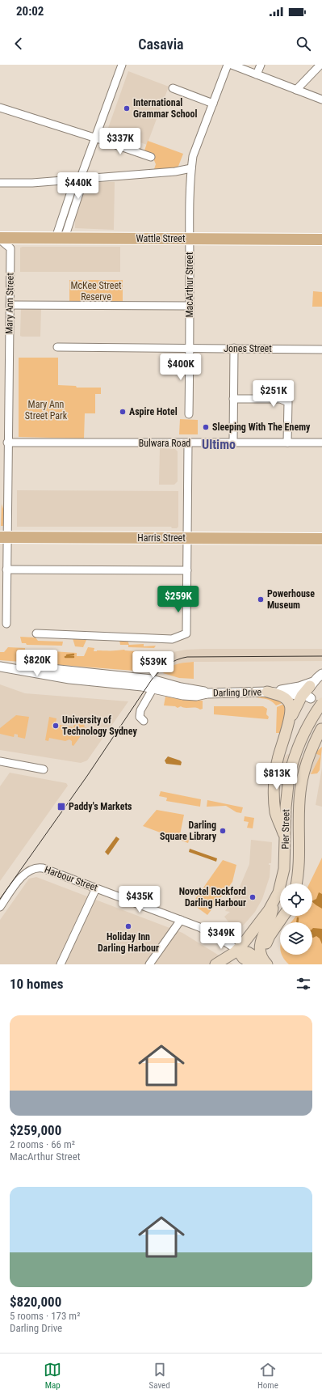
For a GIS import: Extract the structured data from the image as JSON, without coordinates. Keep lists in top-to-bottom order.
{
  "streets": {
    "main road": [
      "Wattle Street",
      "Harris Street",
      "Pier Street",
      "Harbour Street"
    ],
    "street": [
      "MacArthur Street",
      "Mary Ann Street",
      "Jones Street",
      "Bulwara Road",
      "Darling Drive"
    ]
  },
  "crossings": [
    ["Wattle Street", "MacArthur Street"],
    ["Wattle Street", "Mary Ann Street"],
    ["MacArthur Street", "Jones Street"],
    ["Mary Ann Street", "Bulwara Road"],
    ["Mary Ann Street", "Harris Street"],
    ["Pier Street", "Harbour Street"]
  ],
  "districts": ["Ultimo"],
  "parks": ["McKee Street Reserve", "Mary Ann Street Park"],
  "places": {
    "other": [
      "International Grammar School",
      "Aspire Hotel",
      "Sleeping With The Enemy",
      "Powerhouse Museum",
      "University of Technology Sydney",
      "Darling Square Library",
      "Novotel Rockford Darling Harbour",
      "Holiday Inn Darling Harbour"
    ],
    "transit": ["Paddy's Markets"]
  },
  "page": {
    "status": "20:02",
    "header": "Casavia",
    "price": [
      "$337K",
      "$440K",
      "$400K",
      "$251K",
      "$259K",
      "$820K",
      "$539K",
      "$813K",
      "$435K",
      "$349K"
    ],
    "heading": "10 homes",
    "list": [
      {
        "name": "$259,000",
        "note": "2 rooms · 66 m² · MacArthur Street"
      },
      {
        "name": "$820,000",
        "note": "5 rooms · 173 m² · Darling Drive"
      }
    ],
    "tabs": ["Map", "Saved", "Home"]
  }
}
